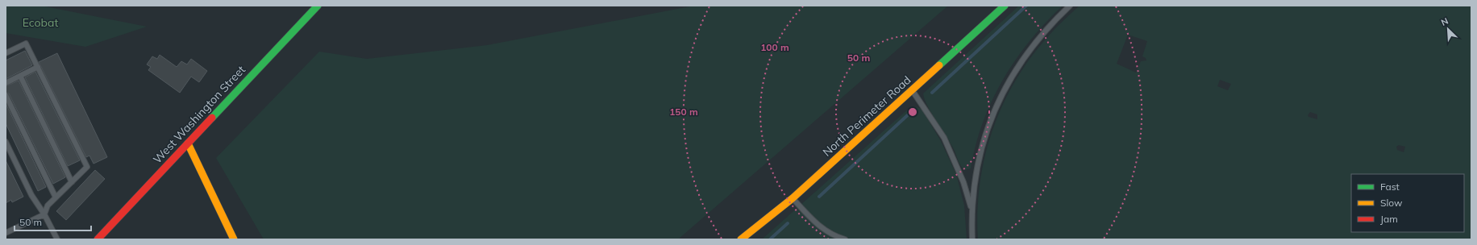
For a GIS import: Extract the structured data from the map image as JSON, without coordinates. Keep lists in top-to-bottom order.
{
  "streets": {
    "street": ["West Washington Street", "North Perimeter Road"]
  },
  "parks": ["Ecobat"],
  "legend": ["Fast", "Slow", "Jam"],
  "scale_bar": "50 m",
  "north": "top left",
  "rings": ["100 m", "50 m", "150 m"]
}
